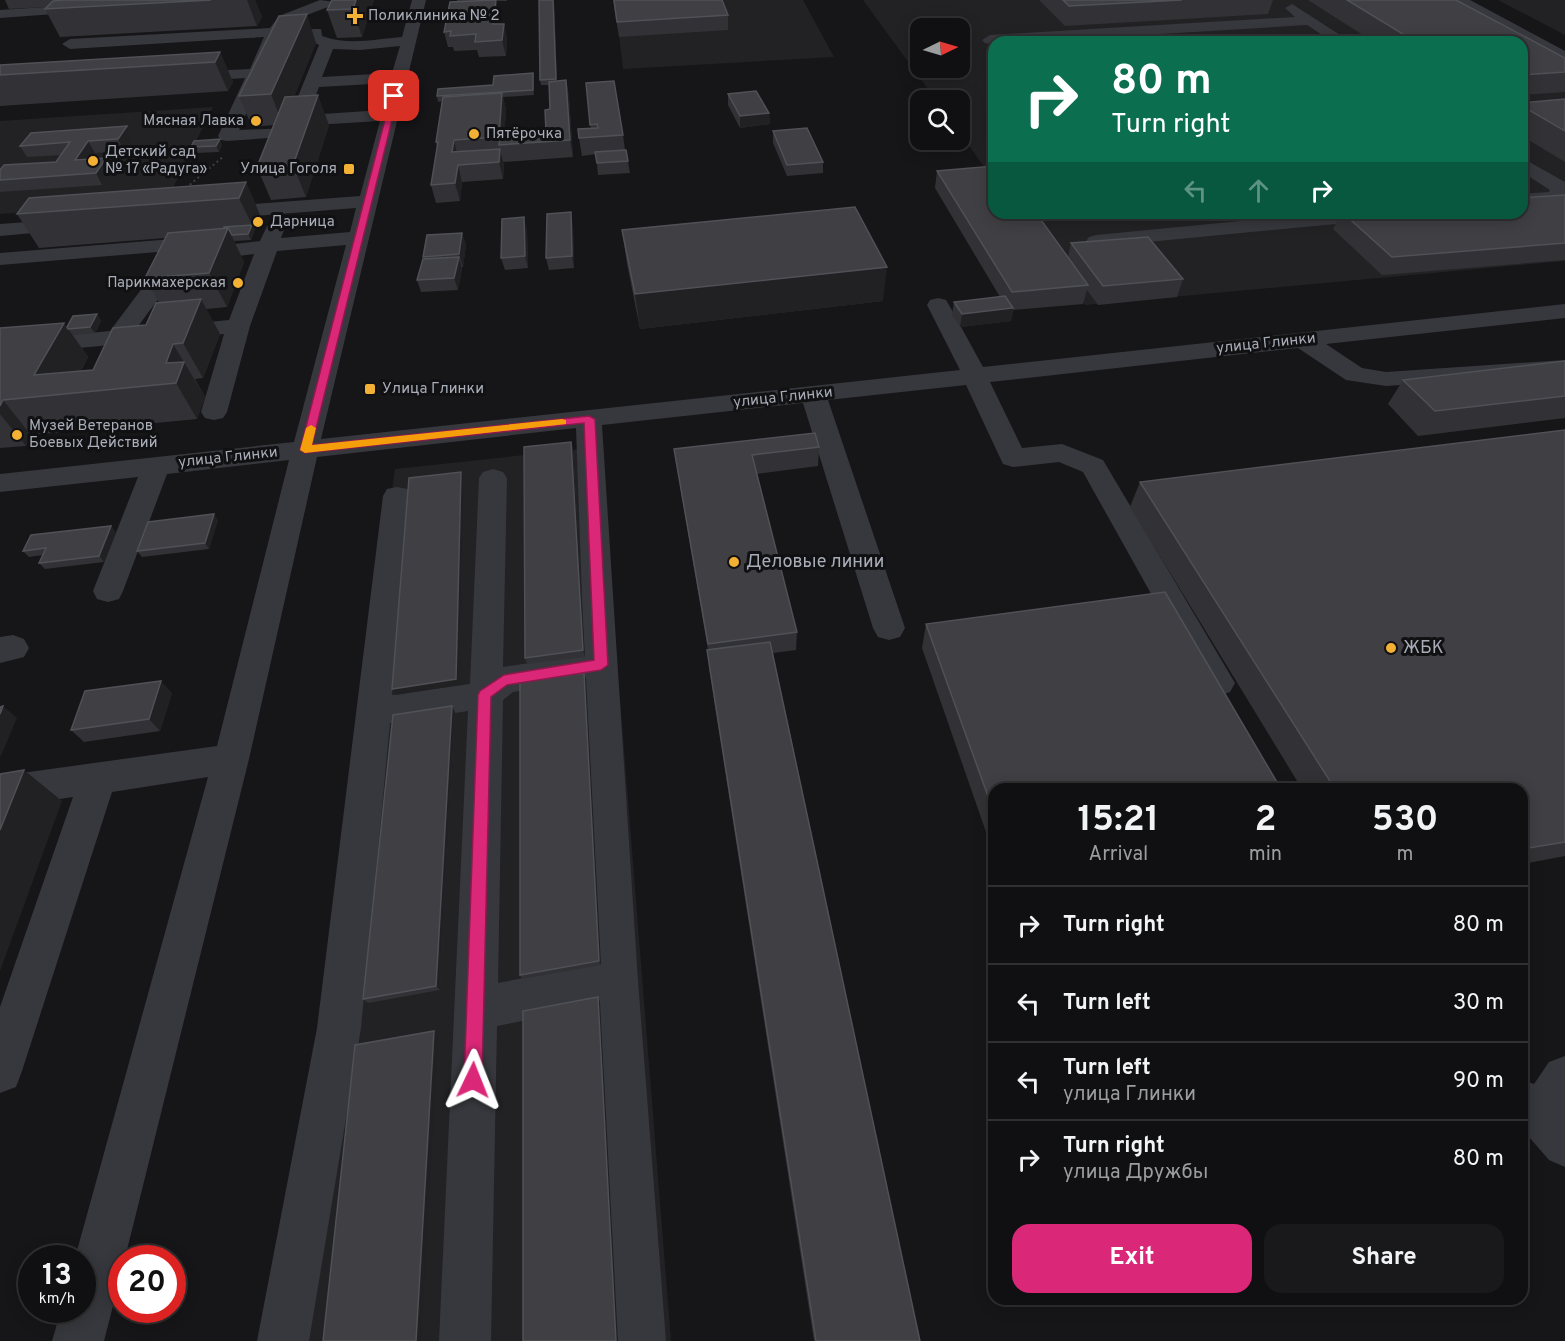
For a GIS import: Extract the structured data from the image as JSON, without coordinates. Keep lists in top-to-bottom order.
{
  "streets": {
    "street": ["улица Глинки"]
  },
  "places": {
    "health": ["Поликлиника № 2"],
    "other": [
      "Мясная Лавка",
      "Пятёрочка",
      "Детский сад № 17 «Радуга»",
      "Дарница",
      "Парикмахерская",
      "Музей Ветеранов Боевых Действий",
      "Деловые линии",
      "ЖБК"
    ],
    "transit": ["Улица Гоголя", "Улица Глинки"]
  },
  "north": "right",
  "page": {
    "turn": ["80 m", "Turn right"],
    "eta": [
      "15:21",
      "Arrival",
      "2",
      "min",
      "530",
      "m"
    ],
    "list": [
      {
        "name": "Turn right",
        "value": "80 m"
      },
      {
        "name": "Turn left",
        "value": "30 m"
      },
      {
        "name": "Turn left",
        "note": "улица Глинки",
        "value": "90 m"
      },
      {
        "name": "Turn right",
        "note": "улица Дружбы",
        "value": "80 m"
      }
    ],
    "buttons": ["Exit", "Share"],
    "speed": "13 km/h",
    "limit": "20"
  }
}
